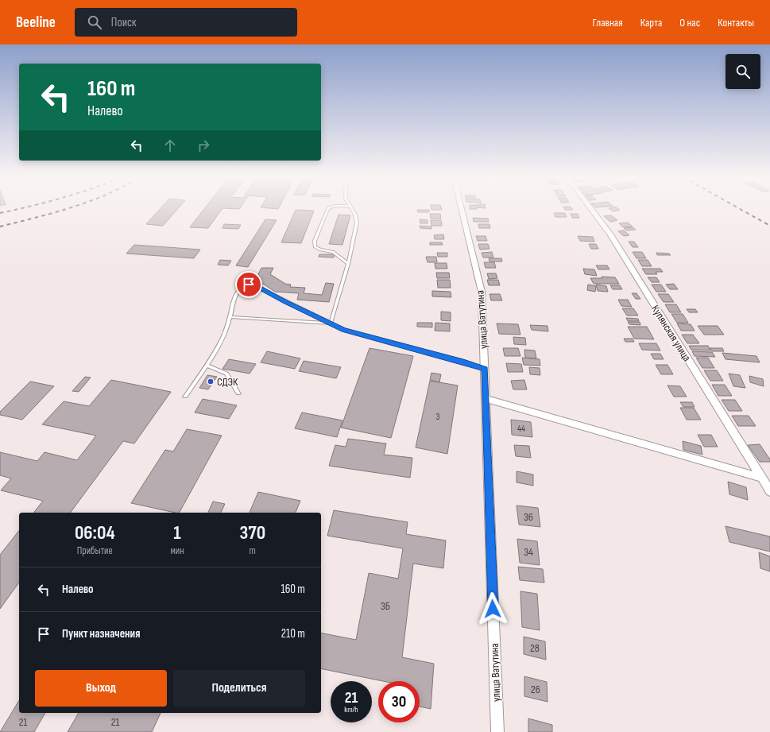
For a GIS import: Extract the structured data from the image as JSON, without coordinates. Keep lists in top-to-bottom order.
{
  "streets": {
    "street": ["улица Ватутина", "Купянская улица"]
  },
  "places": ["СДЭК"],
  "house_numbers": [
    "3",
    "44",
    "36",
    "34",
    "3Б",
    "28",
    "26",
    "21",
    "21"
  ],
  "page": {
    "header": "Beeline",
    "search": "Поиск",
    "nav": [
      "Главная",
      "Карта",
      "О нас",
      "Контакты"
    ],
    "turn": ["160 m", "Налево"],
    "eta": [
      "06:04",
      "Прибытие",
      "1",
      "мин",
      "370",
      "m"
    ],
    "list": [
      {
        "name": "Налево",
        "value": "160 m"
      },
      {
        "name": "Пункт назначения",
        "value": "210 m"
      }
    ],
    "buttons": ["Выход", "Поделиться"],
    "speed": "21 km/h",
    "limit": "30"
  }
}
